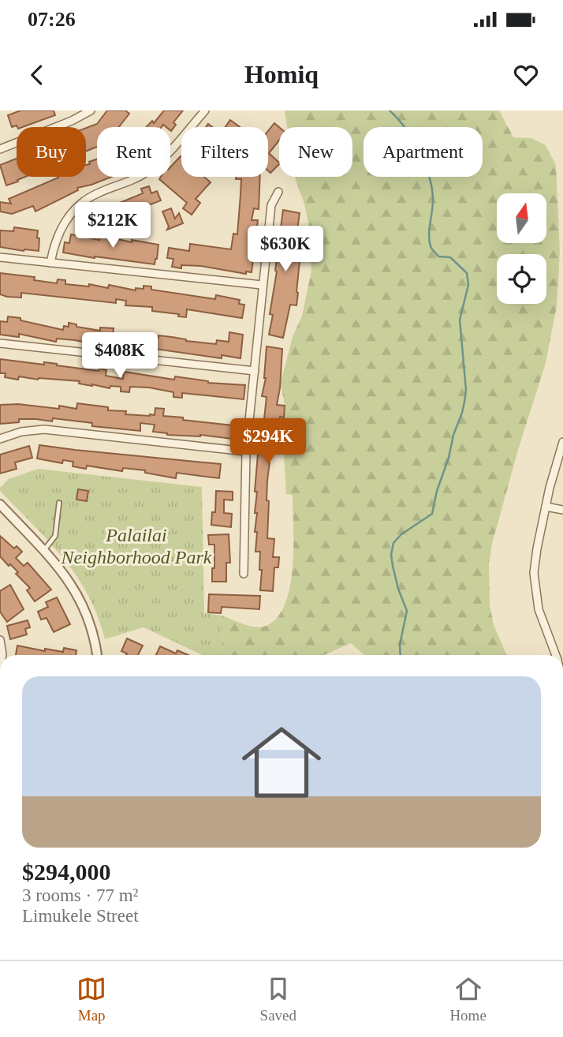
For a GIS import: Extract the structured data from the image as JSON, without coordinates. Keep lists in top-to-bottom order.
{
  "parks": ["Palailai Neighborhood Park"],
  "north": "top",
  "page": {
    "status": "07:26",
    "header": "Homiq",
    "chip": [
      "Buy",
      "Rent",
      "Filters",
      "New",
      "Apartment"
    ],
    "price": [
      "$212K",
      "$630K",
      "$408K",
      "$294K"
    ],
    "list": [
      {
        "name": "$294,000",
        "note": "3 rooms · 77 m² · Limukele Street"
      }
    ],
    "tabs": ["Map", "Saved", "Home"]
  }
}
